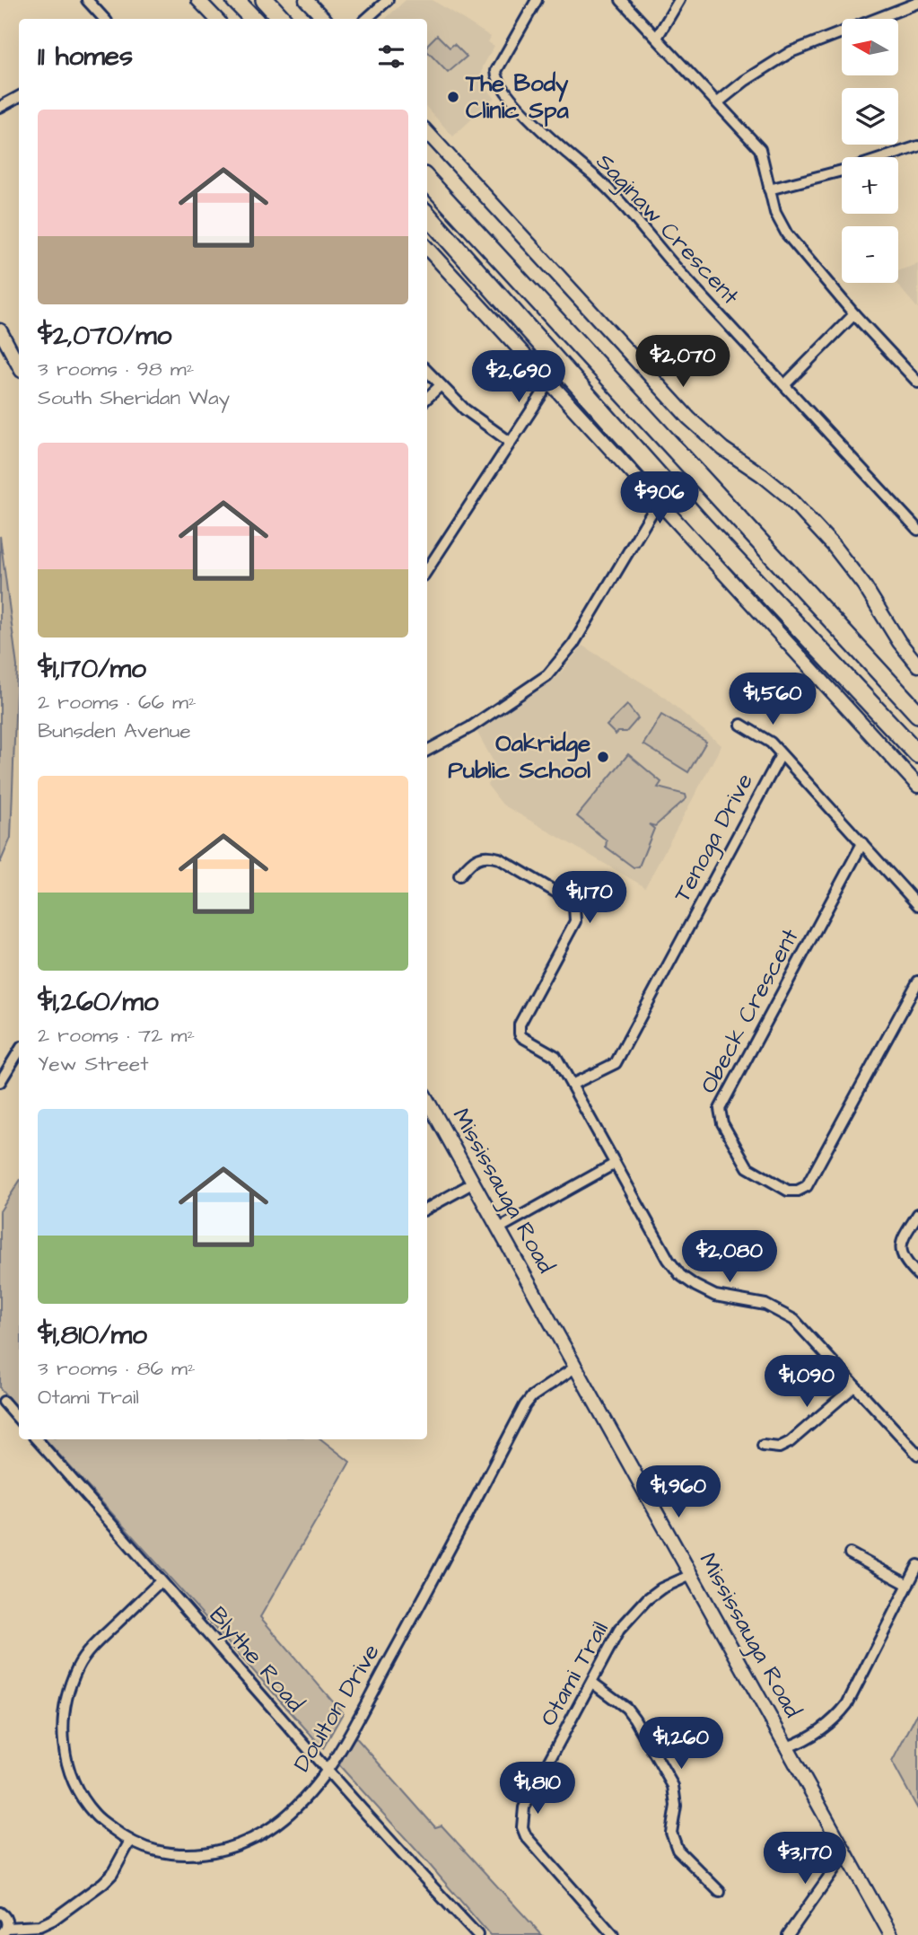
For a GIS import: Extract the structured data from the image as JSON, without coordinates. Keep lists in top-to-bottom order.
{
  "streets": {
    "street": [
      "Saginaw Crescent",
      "Tenoga Drive",
      "Obeck Crescent",
      "Mississauga Road",
      "Blythe Road",
      "Otami Trail",
      "Doulton Drive"
    ]
  },
  "crossings": [
    ["Mississauga Road", "Otami Trail"],
    ["Mississauga Road", "Doulton Drive"],
    ["Blythe Road", "Doulton Drive"]
  ],
  "places": ["The Body Clinic Spa", "Oakridge Public School"],
  "north": "left",
  "page": {
    "map_buttons": ["+", "−"],
    "heading": "11 homes",
    "list": [
      {
        "name": "$2,070/mo",
        "note": "3 rooms · 98 m² · South Sheridan Way"
      },
      {
        "name": "$1,170/mo",
        "note": "2 rooms · 66 m² · Bunsden Avenue"
      },
      {
        "name": "$1,260/mo",
        "note": "2 rooms · 72 m² · Yew Street"
      },
      {
        "name": "$1,810/mo",
        "note": "3 rooms · 86 m² · Otami Trail"
      }
    ],
    "price": [
      "$2,070",
      "$2,690",
      "$906",
      "$1,560",
      "$1,170",
      "$2,080",
      "$1,090",
      "$1,960",
      "$1,260",
      "$1,810",
      "$3,170"
    ]
  }
}
